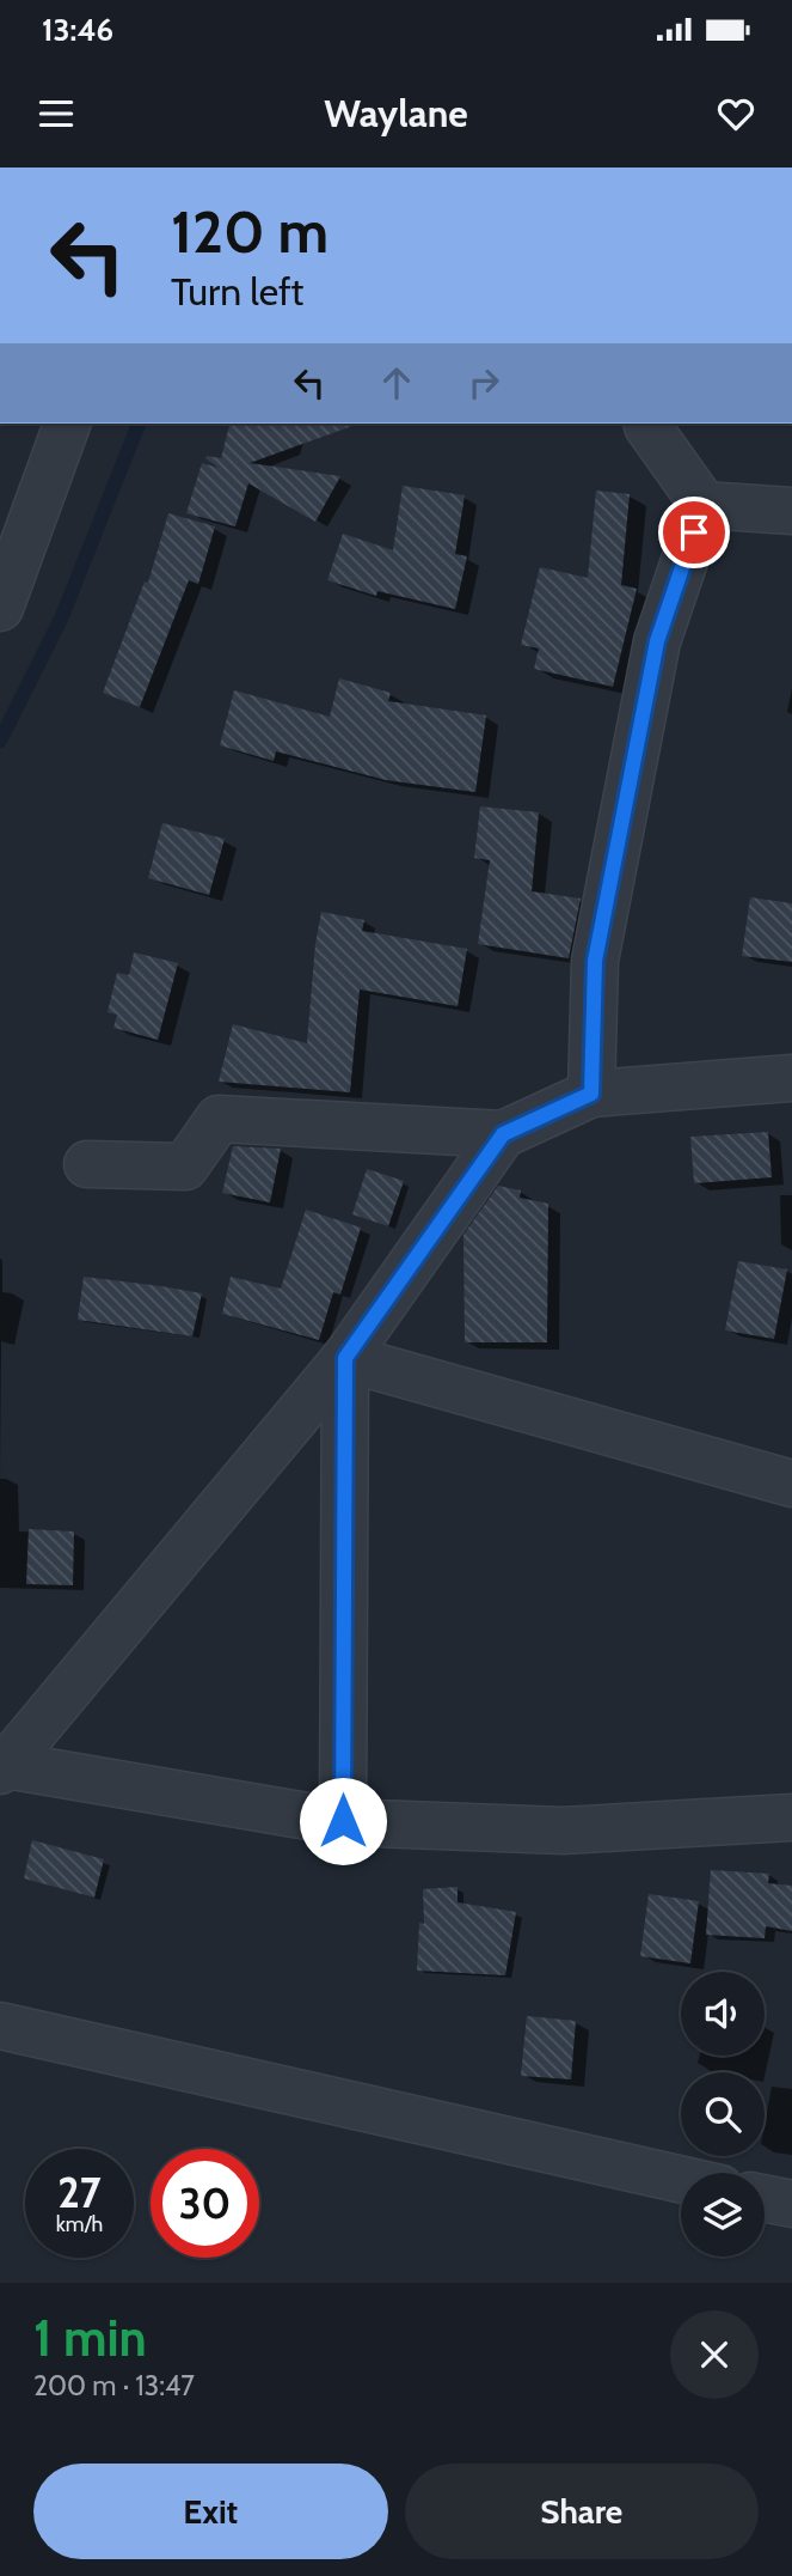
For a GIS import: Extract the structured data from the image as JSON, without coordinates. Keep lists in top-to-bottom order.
{
  "page": {
    "status": "13:46",
    "header": "Waylane",
    "turn": ["120 m", "Turn left"],
    "speed": "27 km/h",
    "limit": "30",
    "heading": ["1 min", "200 m · 13:47"],
    "buttons": ["Exit", "Share"]
  }
}
